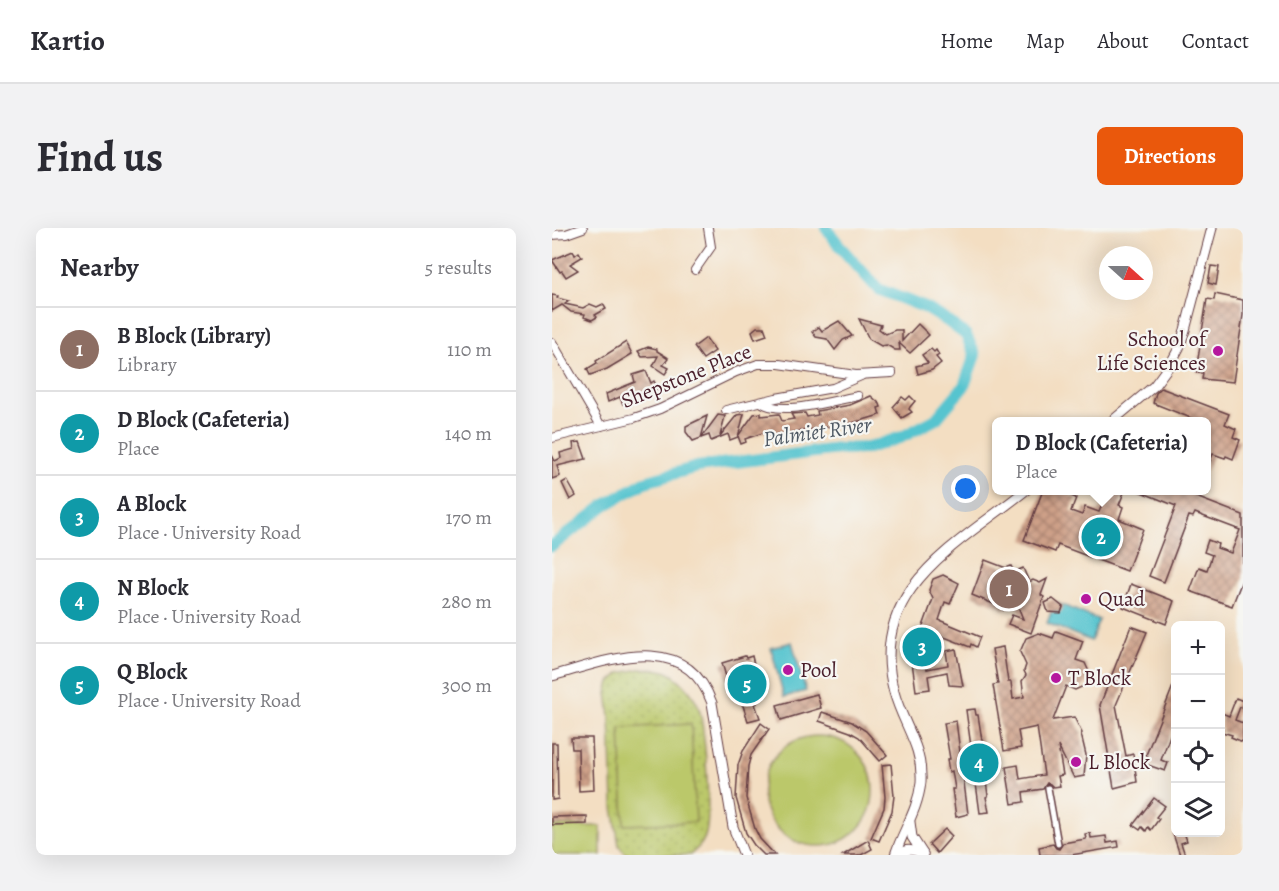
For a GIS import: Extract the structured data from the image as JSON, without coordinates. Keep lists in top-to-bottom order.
{
  "streets": {
    "street": ["Shepstone Place"]
  },
  "water": ["Palmiet River"],
  "places": [
    "School of Life Sciences",
    "Quad",
    "Pool",
    "T Block",
    "L Block"
  ],
  "north": "right",
  "page": {
    "header": "Kartio",
    "nav": [
      "Home",
      "Map",
      "About",
      "Contact"
    ],
    "buttons": "Directions",
    "title": "Find us",
    "heading": ["Nearby", "5 results"],
    "list": [
      {
        "mark": "1",
        "name": "B Block (Library)",
        "note": "Library",
        "value": "110 m"
      },
      {
        "mark": "2",
        "name": "D Block (Cafeteria)",
        "note": "Place",
        "value": "140 m"
      },
      {
        "mark": "3",
        "name": "A Block",
        "note": "Place · University Road",
        "value": "170 m"
      },
      {
        "mark": "4",
        "name": "N Block",
        "note": "Place · University Road",
        "value": "280 m"
      },
      {
        "mark": "5",
        "name": "Q Block",
        "note": "Place · University Road",
        "value": "300 m"
      }
    ],
    "popup": ["D Block (Cafeteria)", "Place"],
    "pins": [
      "2",
      "1",
      "3",
      "5",
      "4"
    ],
    "map_buttons": ["+", "−"]
  }
}
